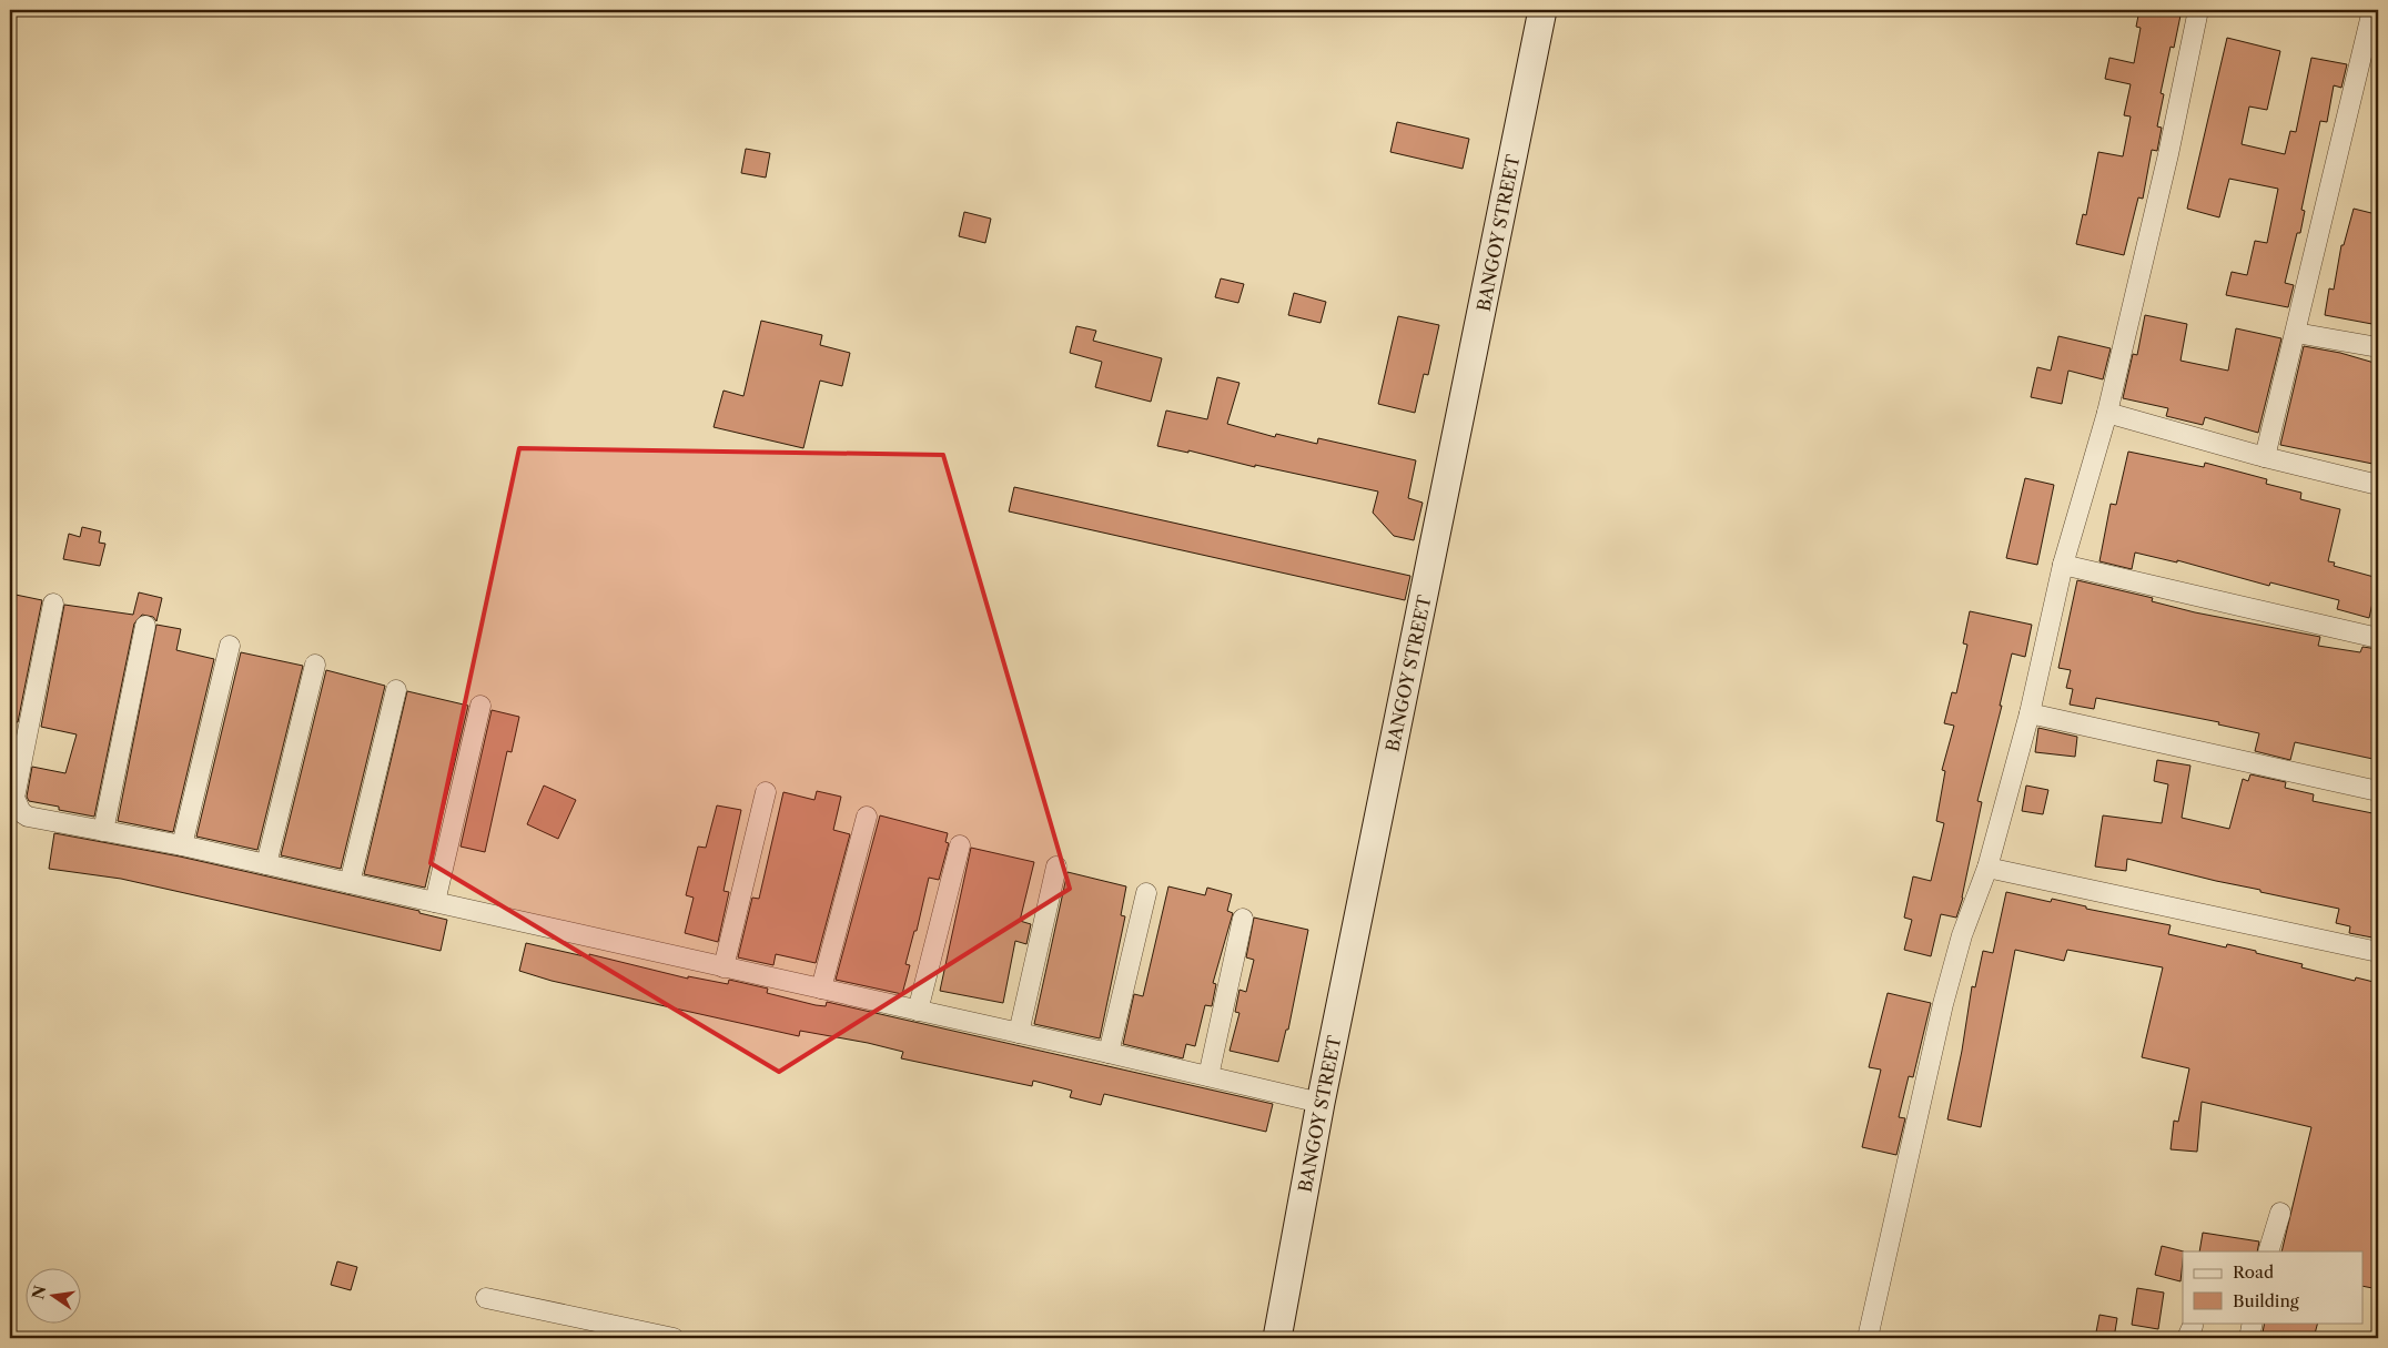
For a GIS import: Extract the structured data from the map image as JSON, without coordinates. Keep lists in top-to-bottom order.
{
  "streets": {
    "main road": ["BANGOY STREET"]
  },
  "legend": ["Road", "Building"],
  "north": "left"
}
